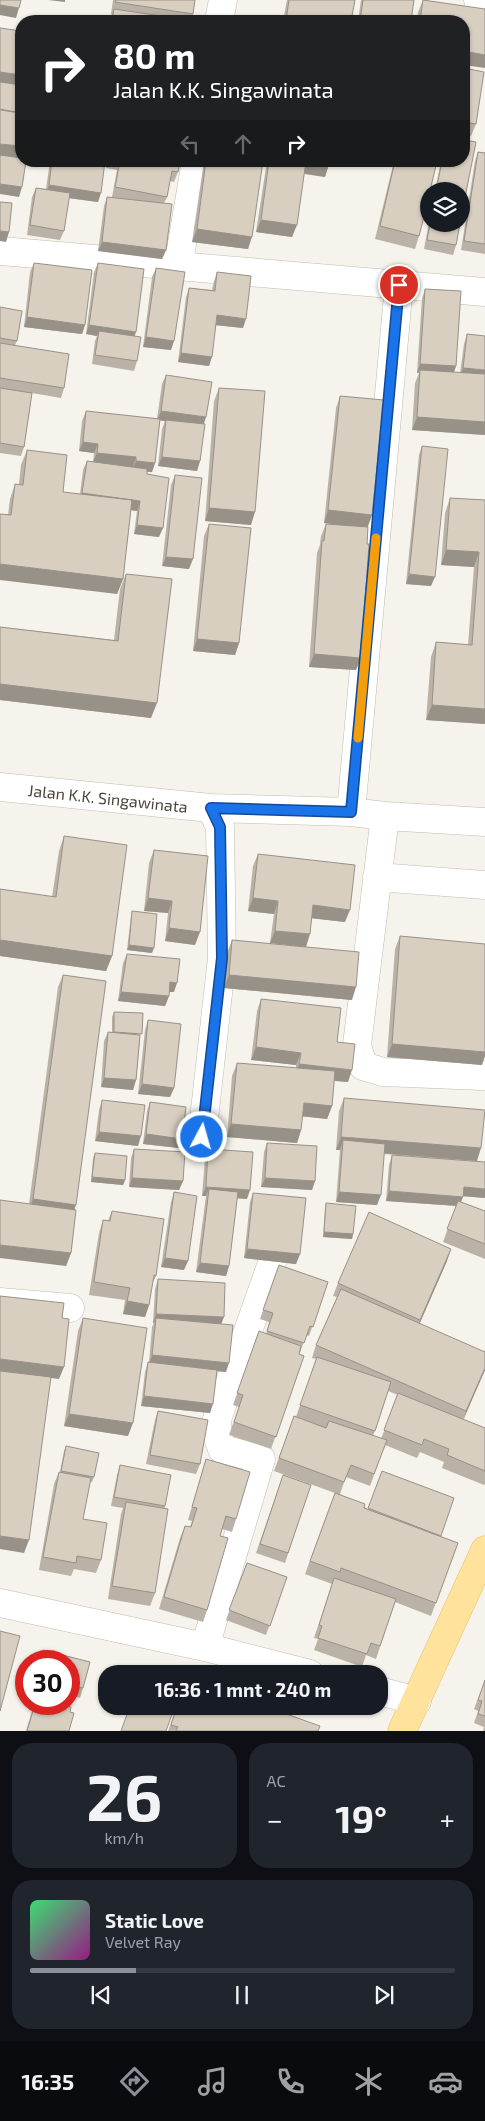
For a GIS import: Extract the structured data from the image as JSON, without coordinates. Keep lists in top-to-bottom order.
{
  "streets": {
    "street": ["Jalan K.K. Singawinata"]
  },
  "page": {
    "turn": ["80 m", "Jalan K.K. Singawinata"],
    "limit": "30",
    "trip": "16:36 · 1 mnt · 240 m",
    "tile": [
      ["26", "km/h"],
      "AC"
    ],
    "heat": ["−", "19°", "+"],
    "song": ["Static Love", "Velvet Ray"],
    "tabs": "16:35"
  }
}
